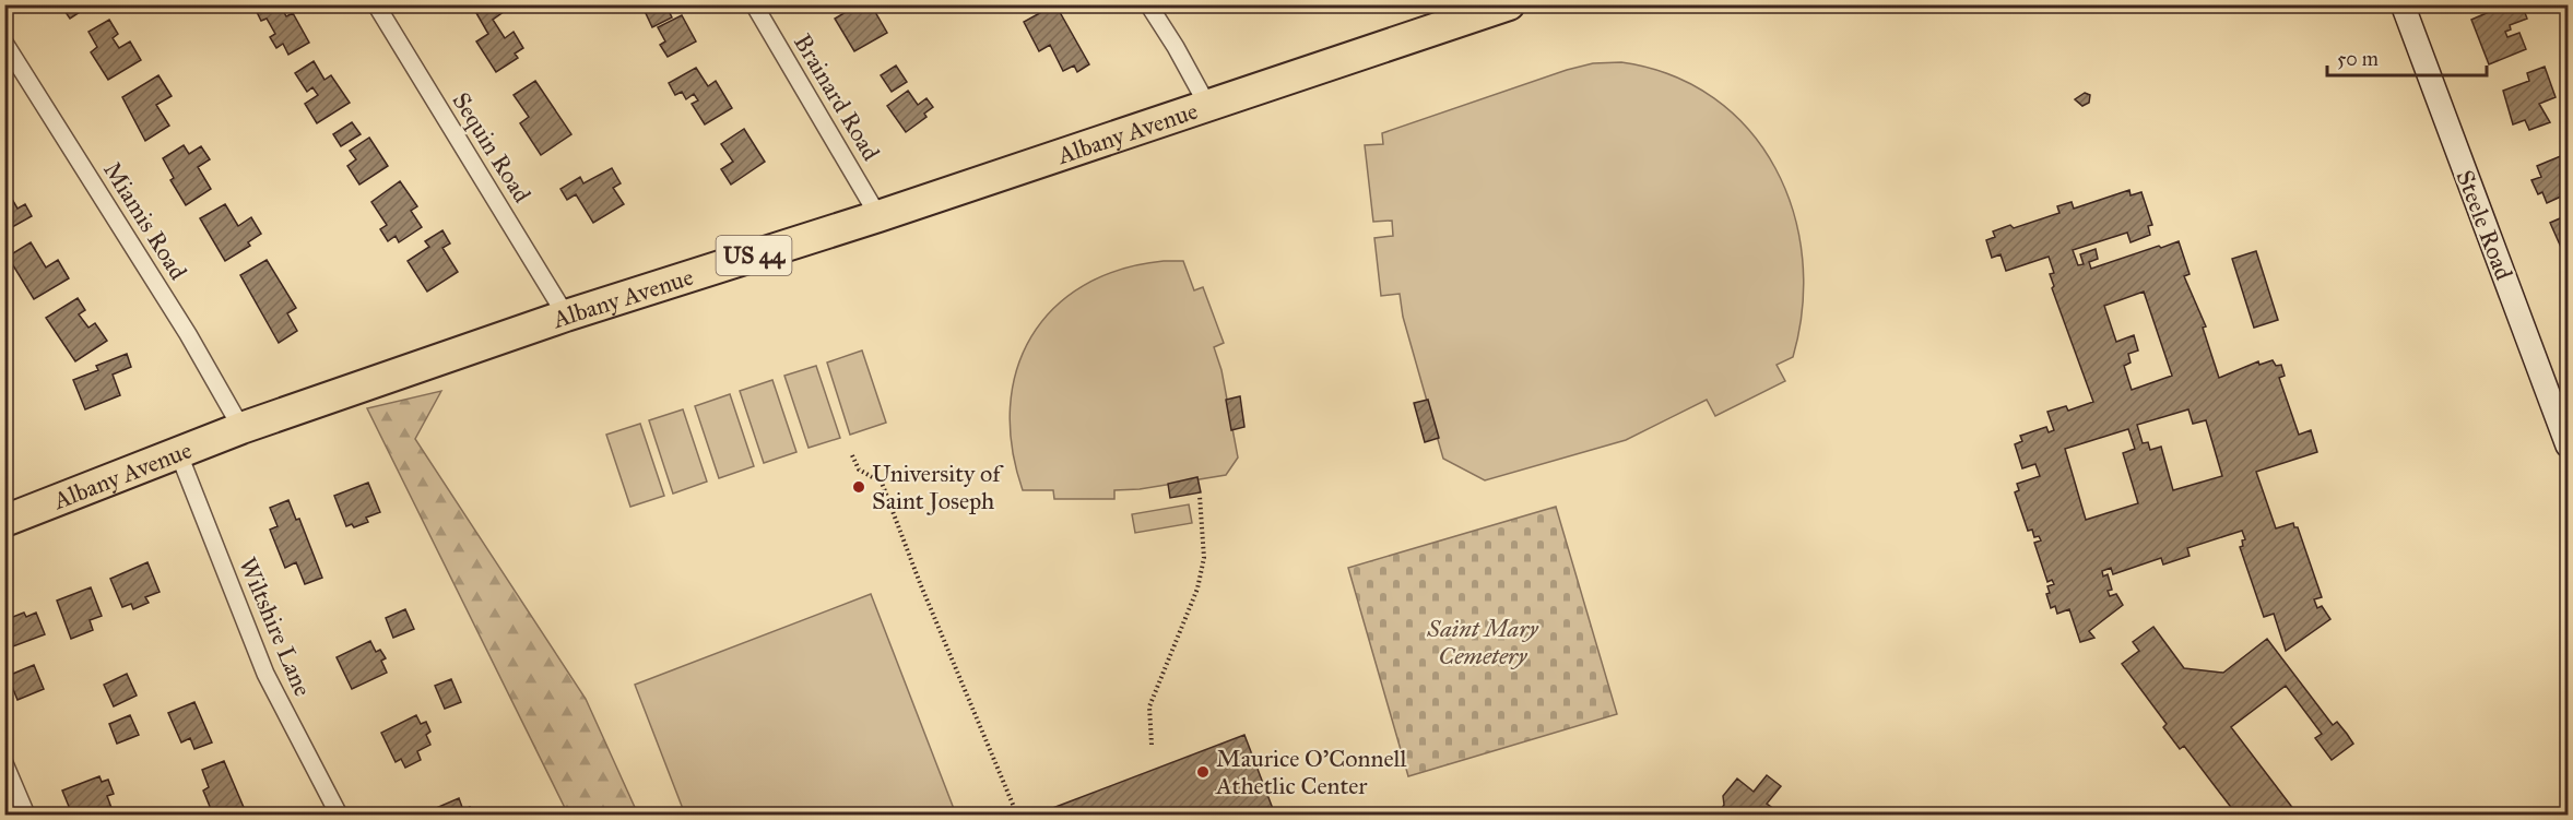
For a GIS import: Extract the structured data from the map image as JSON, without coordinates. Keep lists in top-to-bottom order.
{
  "streets": {
    "highway": ["Albany Avenue", "US 44"],
    "street": [
      "Brainard Road",
      "Sequin Road",
      "Miamis Road",
      "Steele Road",
      "Wiltshire Lane"
    ]
  },
  "crossings": [
    ["Brainard Road", "Albany Avenue"],
    ["Albany Avenue", "Sequin Road"],
    ["Albany Avenue", "Miamis Road"],
    ["Albany Avenue", "Wiltshire Lane"]
  ],
  "parks": ["Saint Mary Cemetery"],
  "places": ["University of Saint Joseph", "Maurice O'Connell Athetlic Center"],
  "scale_bar": "50 m"
}
